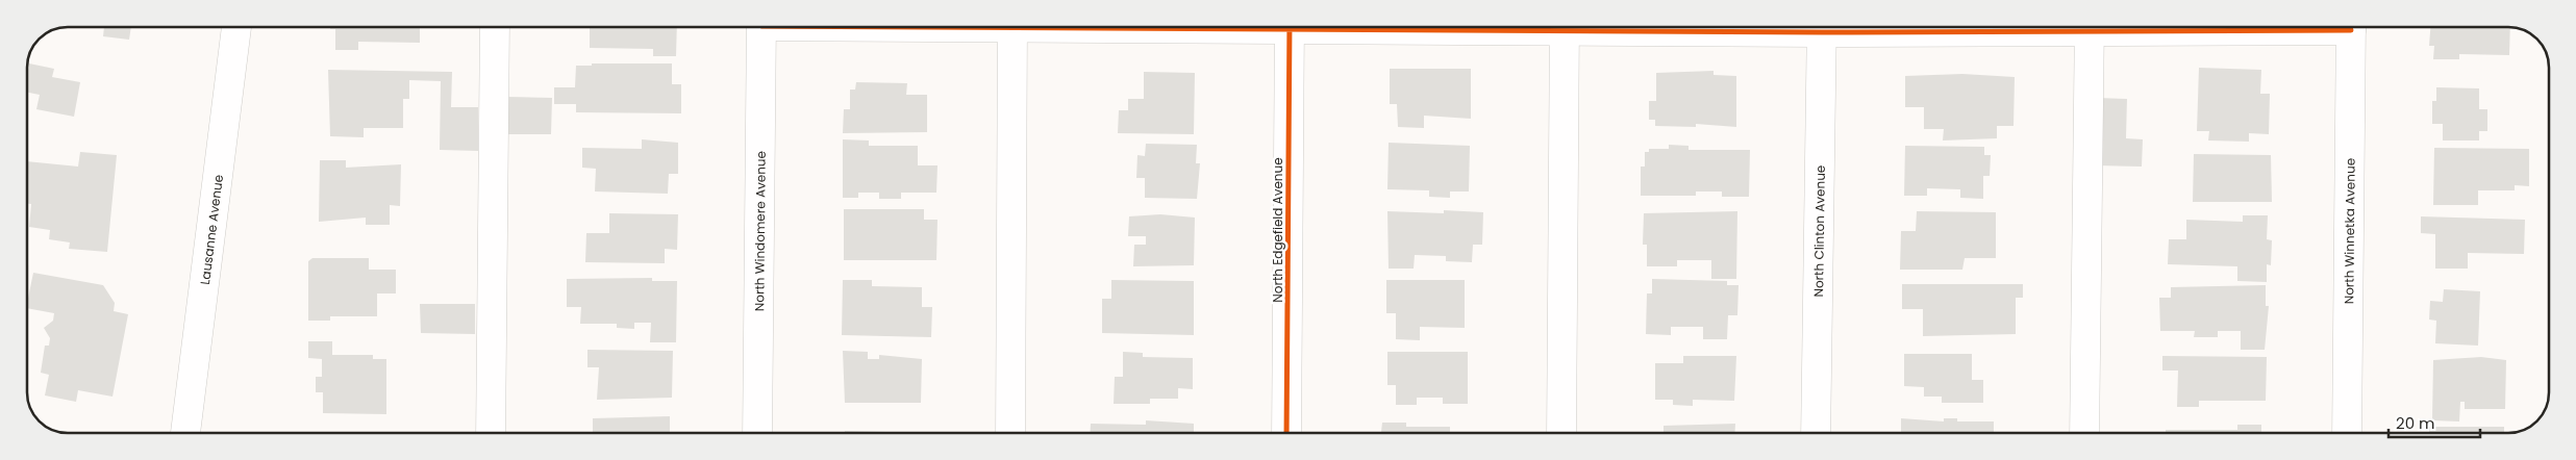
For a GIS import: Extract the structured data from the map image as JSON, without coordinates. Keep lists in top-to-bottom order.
{
  "streets": {
    "street": [
      "Lausanne Avenue",
      "North Windomere Avenue",
      "North Edgefield Avenue",
      "North Clinton Avenue",
      "North Winnetka Avenue"
    ]
  },
  "scale_bar": "20 m"
}
